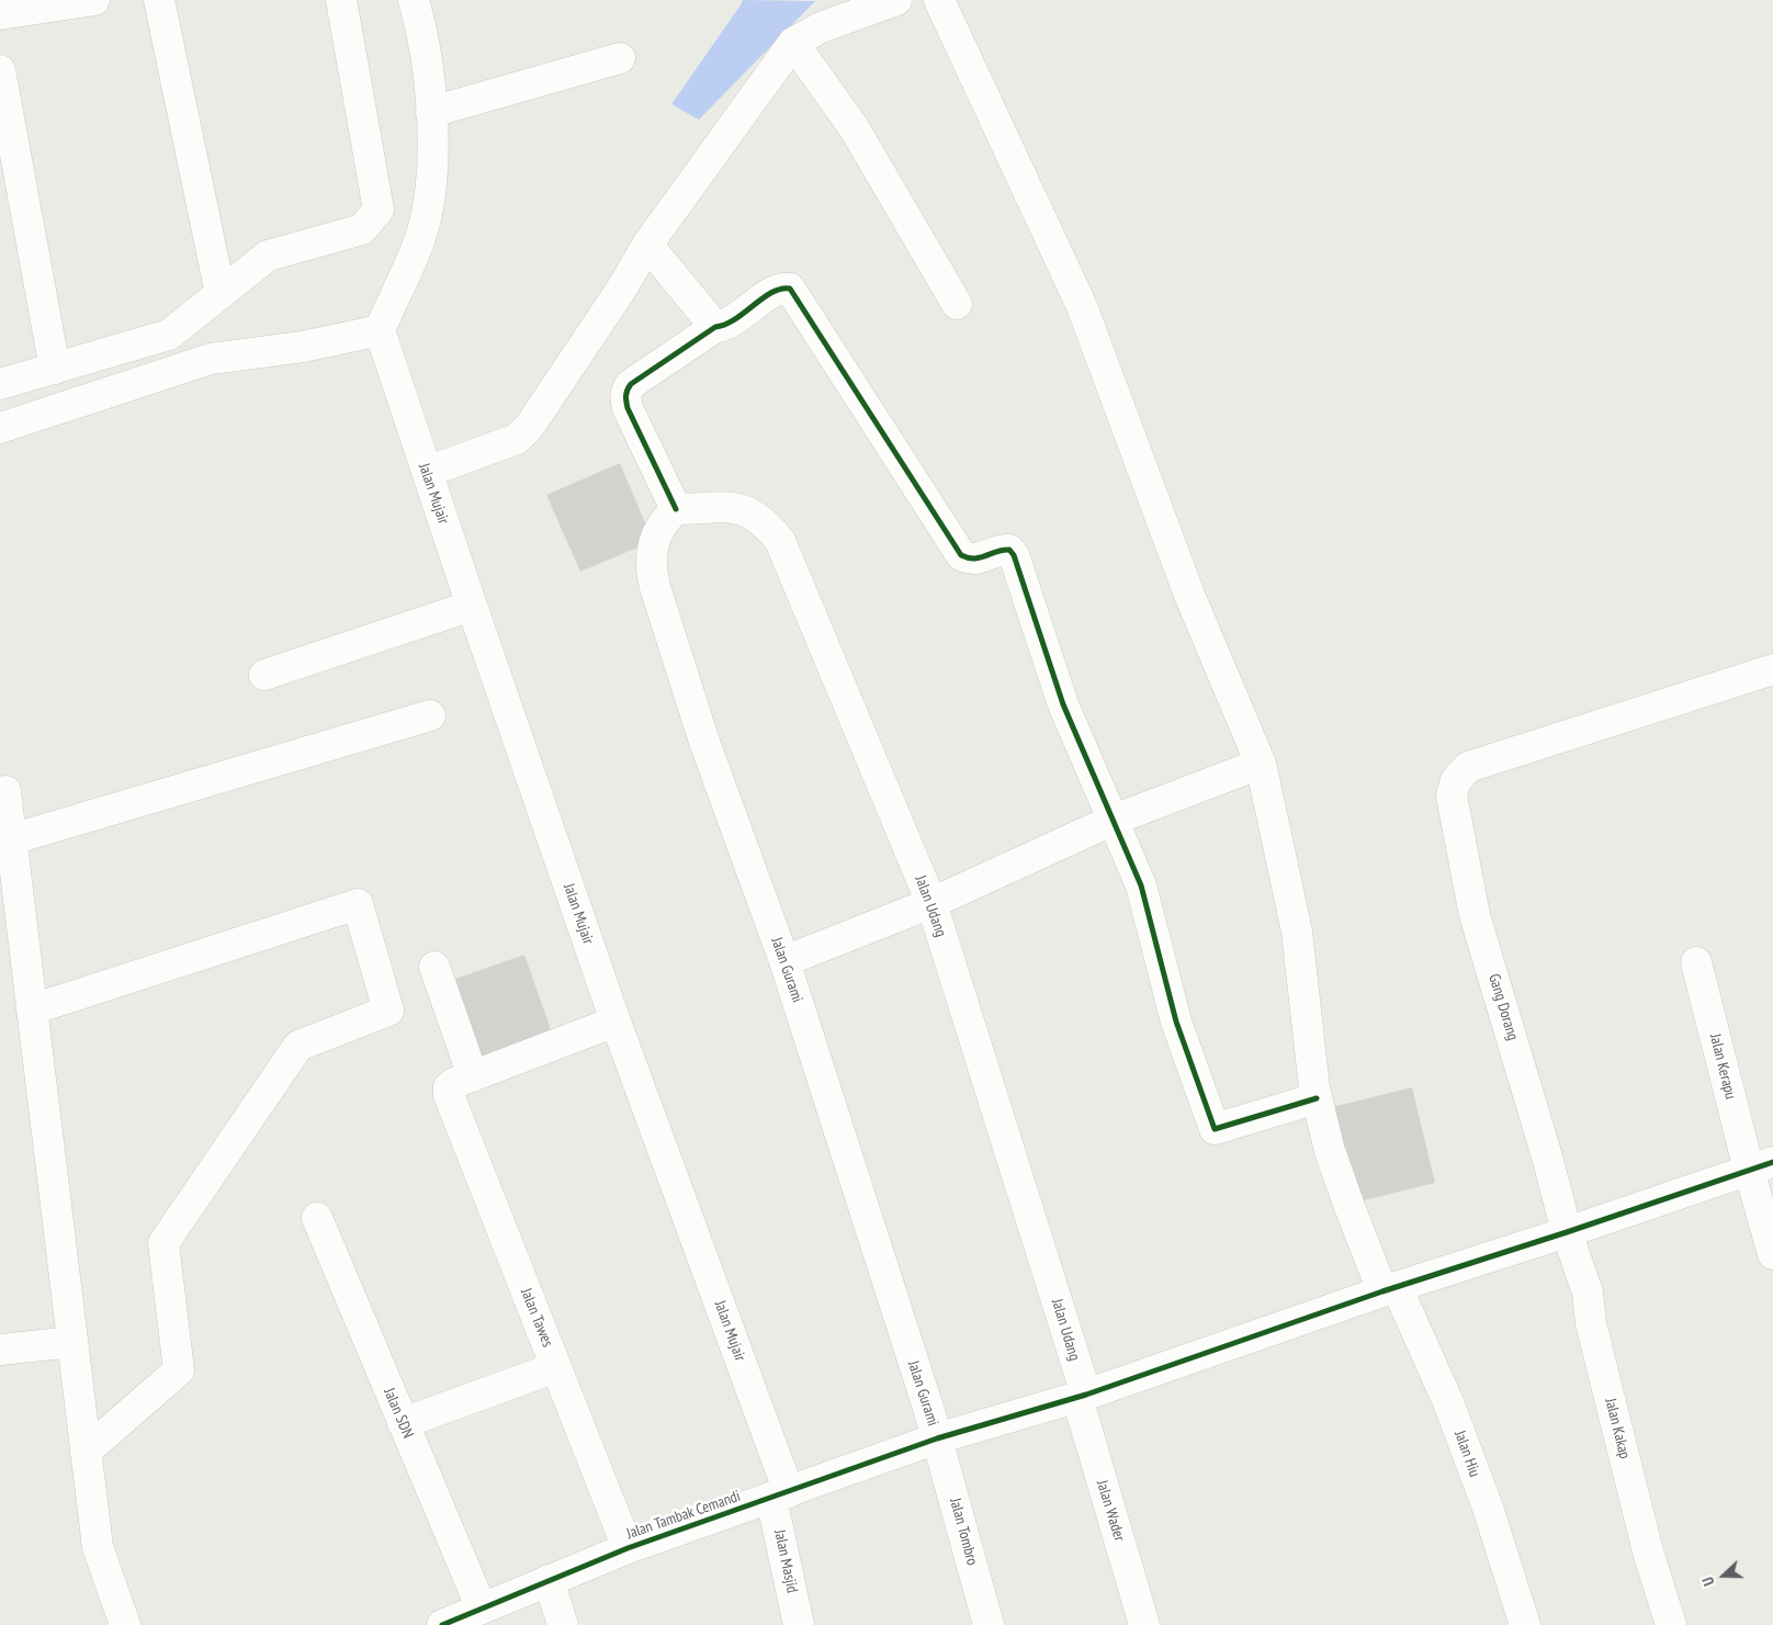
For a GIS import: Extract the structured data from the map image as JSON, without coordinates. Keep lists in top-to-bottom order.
{
  "streets": {
    "street": [
      "Jalan Mujair",
      "Jalan Udang",
      "Jalan Gurami",
      "Gang Dorang",
      "Jalan Kerapu",
      "Jalan Tawes",
      "Jalan SDN",
      "Jalan Kakap",
      "Jalan Hiu",
      "Jalan Wader",
      "Jalan Tambak Cemandi",
      "Jalan Tombro",
      "Jalan Masjid"
    ]
  },
  "crossings": [
    ["Jalan Mujair", "Jalan Tambak Cemandi"],
    ["Jalan Mujair", "Jalan Masjid"],
    ["Jalan Udang", "Jalan Gurami"],
    ["Jalan Udang", "Jalan Wader"],
    ["Jalan Udang", "Jalan Tambak Cemandi"],
    ["Jalan Gurami", "Jalan Tambak Cemandi"],
    ["Jalan Gurami", "Jalan Tombro"],
    ["Gang Dorang", "Jalan Kakap"],
    ["Gang Dorang", "Jalan Tambak Cemandi"],
    ["Jalan Kerapu", "Jalan Tambak Cemandi"],
    ["Jalan Tawes", "Jalan Tambak Cemandi"],
    ["Jalan SDN", "Jalan Tambak Cemandi"],
    ["Jalan Kakap", "Jalan Tambak Cemandi"],
    ["Jalan Hiu", "Jalan Tambak Cemandi"],
    ["Jalan Wader", "Jalan Tambak Cemandi"],
    ["Jalan Tambak Cemandi", "Jalan Tombro"],
    ["Jalan Tambak Cemandi", "Jalan Masjid"]
  ],
  "north": "left"
}
